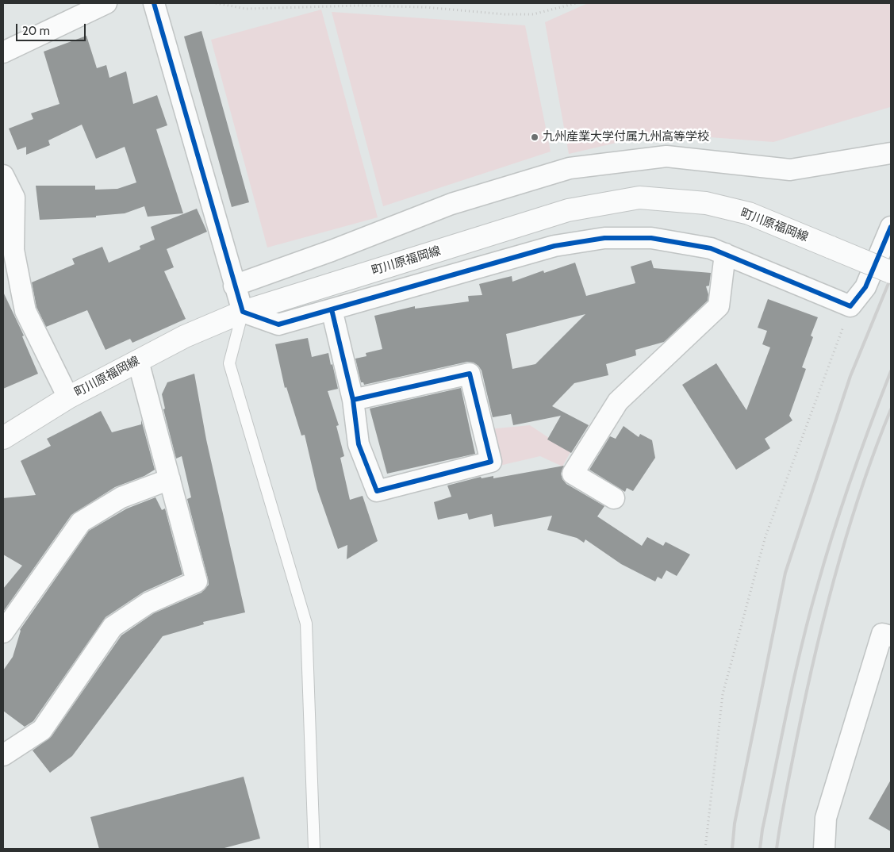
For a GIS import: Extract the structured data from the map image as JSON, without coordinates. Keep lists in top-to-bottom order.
{
  "streets": {
    "main road": ["町川原福岡線"]
  },
  "places": ["九州産業大学付属九州高等学校"],
  "scale_bar": "20 m"
}
